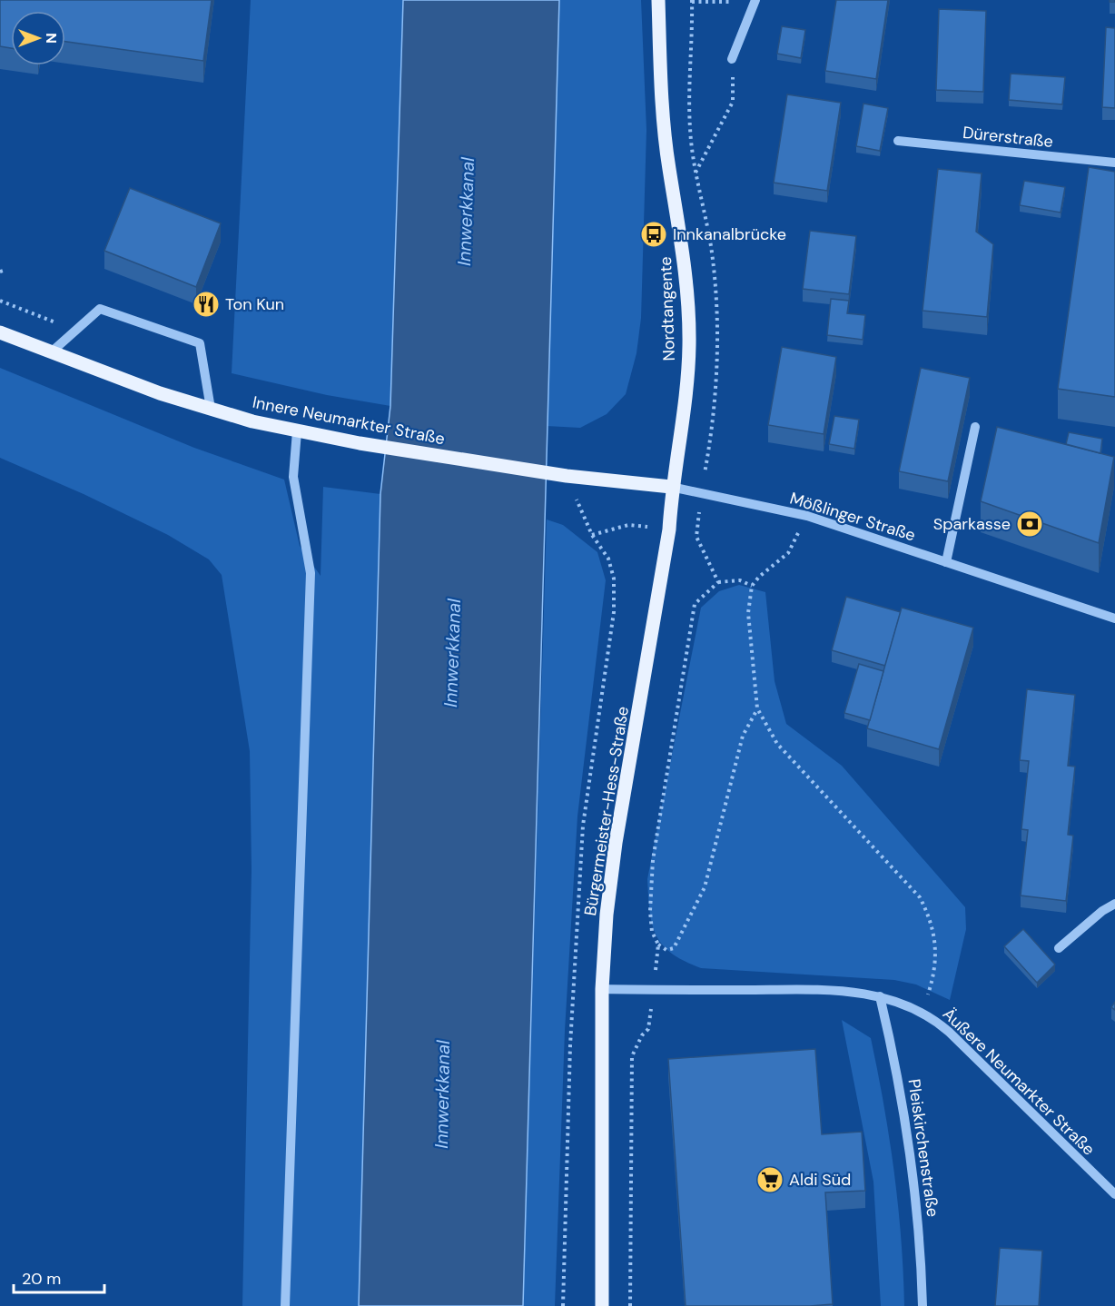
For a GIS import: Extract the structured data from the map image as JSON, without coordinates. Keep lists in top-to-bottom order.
{
  "streets": {
    "main road": ["Nordtangente", "Innere Neumarkter Straße", "Bürgermeister-Hess-Straße"],
    "street": [
      "Dürerstraße",
      "Mößlinger Straße",
      "Äußere Neumarkter Straße",
      "Pleiskirchenstraße"
    ]
  },
  "crossings": [
    ["Nordtangente", "Innere Neumarkter Straße"],
    ["Nordtangente", "Mößlinger Straße"],
    ["Nordtangente", "Bürgermeister-Hess-Straße"],
    ["Innere Neumarkter Straße", "Mößlinger Straße"],
    ["Innere Neumarkter Straße", "Bürgermeister-Hess-Straße"],
    ["Mößlinger Straße", "Bürgermeister-Hess-Straße"],
    ["Bürgermeister-Hess-Straße", "Äußere Neumarkter Straße"],
    ["Äußere Neumarkter Straße", "Pleiskirchenstraße"]
  ],
  "water": ["Innwerkkanal"],
  "places": {
    "bus stop": ["Innkanalbrücke"],
    "restaurant": ["Ton Kun"],
    "bank": ["Sparkasse"],
    "supermarket": ["Aldi Süd"]
  },
  "scale_bar": "20 m",
  "north": "right"
}
